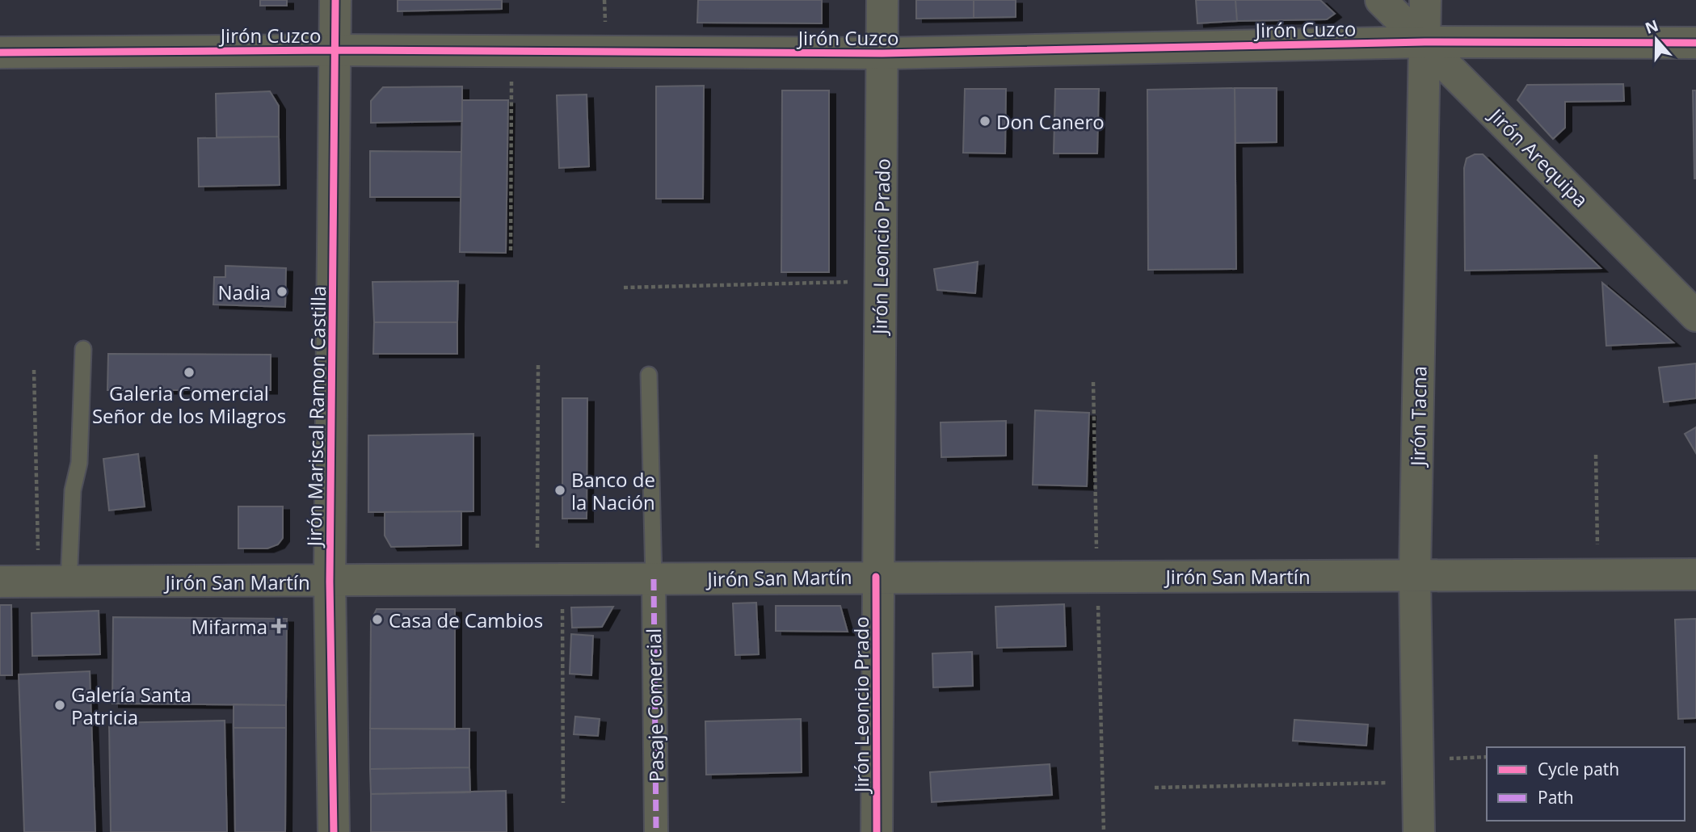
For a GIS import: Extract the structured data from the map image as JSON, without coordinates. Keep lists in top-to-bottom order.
{
  "streets": {
    "street": [
      "Jirón Cuzco",
      "Jirón Arequipa",
      "Jirón Leoncio Prado",
      "Jirón Mariscal Ramon Castilla",
      "Jirón Tacna",
      "Jirón San Martín",
      "Pasaje Comercial"
    ]
  },
  "crossings": [
    ["Jirón Cuzco", "Jirón Arequipa"],
    ["Jirón Cuzco", "Jirón Leoncio Prado"],
    ["Jirón Cuzco", "Jirón Mariscal Ramon Castilla"],
    ["Jirón Cuzco", "Jirón Tacna"],
    ["Jirón Arequipa", "Jirón Tacna"],
    ["Jirón Leoncio Prado", "Jirón San Martín"],
    ["Jirón Mariscal Ramon Castilla", "Jirón San Martín"],
    ["Jirón Tacna", "Jirón San Martín"],
    ["Jirón San Martín", "Pasaje Comercial"]
  ],
  "places": {
    "other": [
      "Don Canero",
      "Nadia",
      "Galeria Comercial Señor de los Milagros",
      "Banco de la Nación",
      "Casa de Cambios",
      "Galería Santa Patricia"
    ],
    "health": ["Mifarma"]
  },
  "legend": ["Cycle path", "Path"],
  "north": "top"
}
